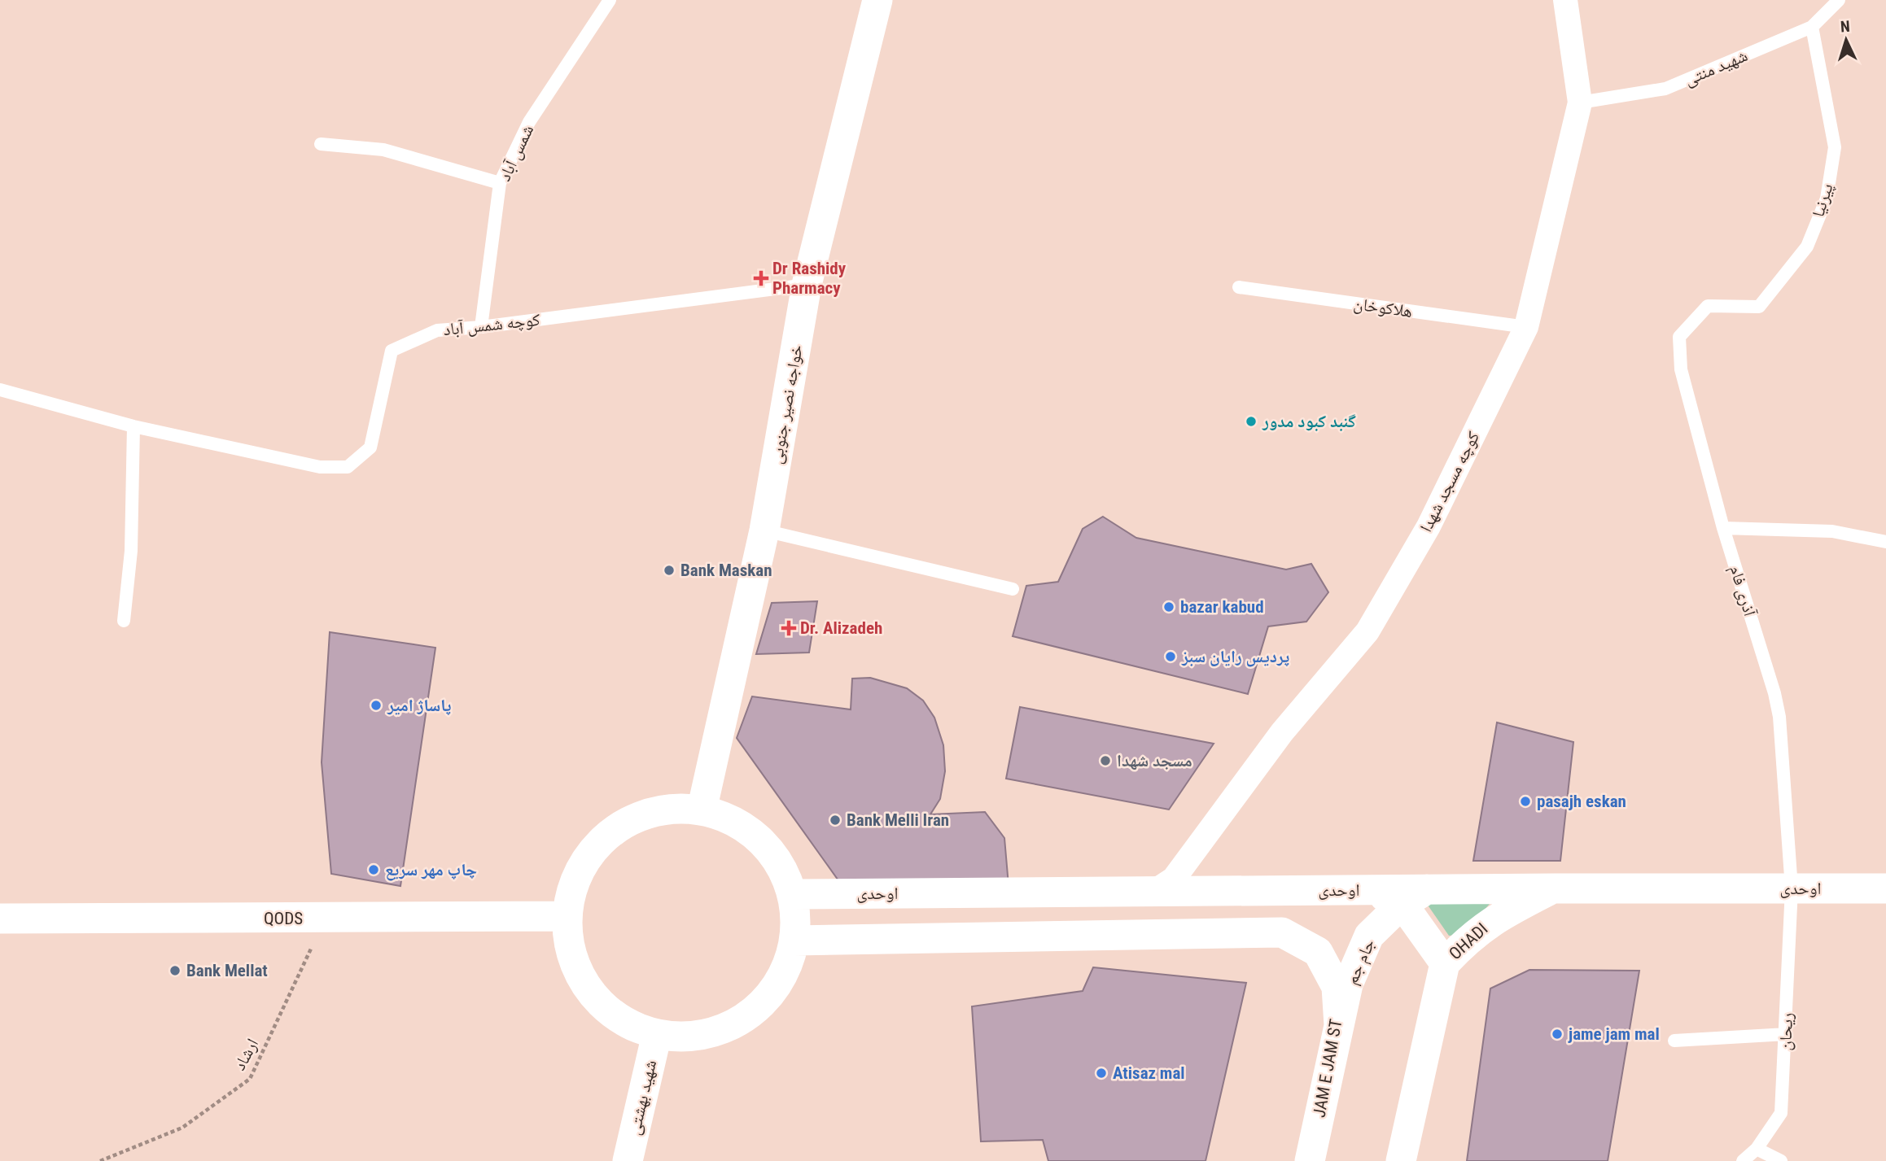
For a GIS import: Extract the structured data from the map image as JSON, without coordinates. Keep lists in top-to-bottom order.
{
  "streets": {
    "street": [
      "خواجه نصیر جنوبی",
      "کوچه مسجد شهدا",
      "اوحدی",
      "QODS",
      "OHADI",
      "جام جم",
      "JAM E JAM ST",
      "شهید بهشتی"
    ],
    "lane": [
      "شهید منتی",
      "شمس آباد",
      "پیرنیا",
      "هلاکوخان",
      "کوچه شمس آباد",
      "آذری فام",
      "ریحان"
    ],
    "path": ["ارشاد"]
  },
  "crossings": [
    ["شهید منتی", "پیرنیا"],
    ["شهید منتی", "کوچه مسجد شهدا"],
    ["شمس آباد", "کوچه شمس آباد"],
    ["پیرنیا", "آذری فام"],
    ["هلاکوخان", "کوچه مسجد شهدا"],
    ["کوچه شمس آباد", "خواجه نصیر جنوبی"],
    ["کوچه مسجد شهدا", "اوحدی"],
    ["آذری فام", "اوحدی"],
    ["آذری فام", "ریحان"],
    ["اوحدی", "OHADI"],
    ["اوحدی", "جام جم"],
    ["اوحدی", "ریحان"],
    ["QODS", "ارشاد"],
    ["OHADI", "جام جم"],
    ["جام جم", "JAM E JAM ST"]
  ],
  "places": {
    "health": ["Dr Rashidy Pharmacy", "Dr. Alizadeh"],
    "other": [
      "گنبد کبود مدور",
      "Bank Maskan",
      "bazar kabud",
      "پردیس رایان سبز",
      "پاساژ امیر",
      "مسجد شهدا",
      "pasajh eskan",
      "Bank Melli Iran",
      "چاپ مهر سریع",
      "Bank Mellat",
      "jame jam mal",
      "Atisaz mal"
    ]
  },
  "north": "top"
}
